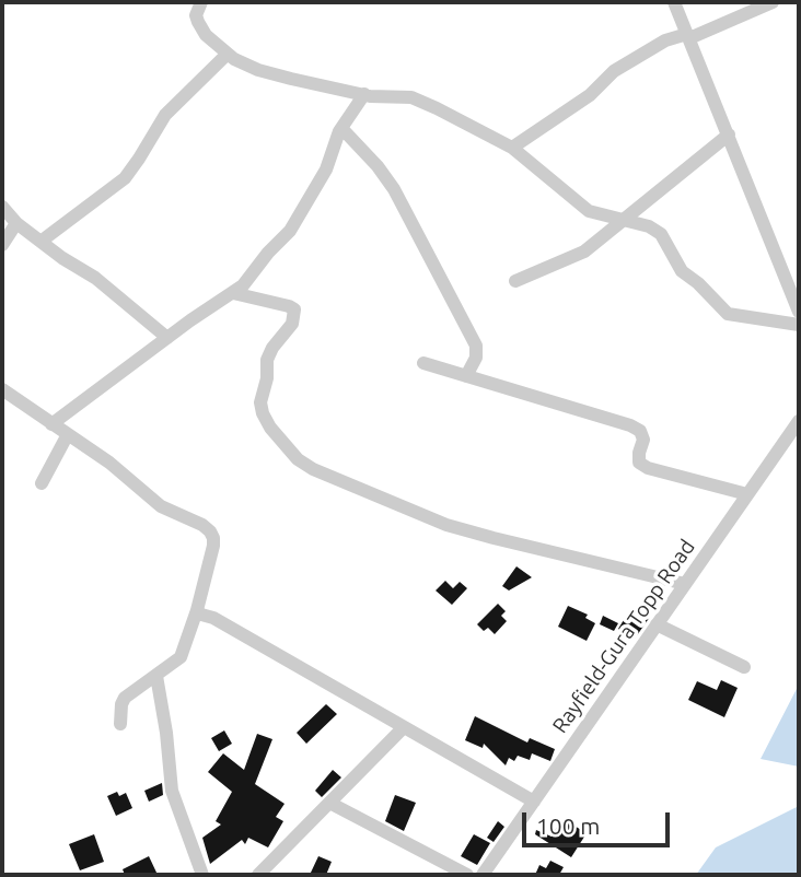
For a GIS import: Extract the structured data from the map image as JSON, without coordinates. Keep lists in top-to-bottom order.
{
  "streets": {
    "street": ["Rayfield-Gura Topp Road"]
  },
  "scale_bar": "100 m"
}
